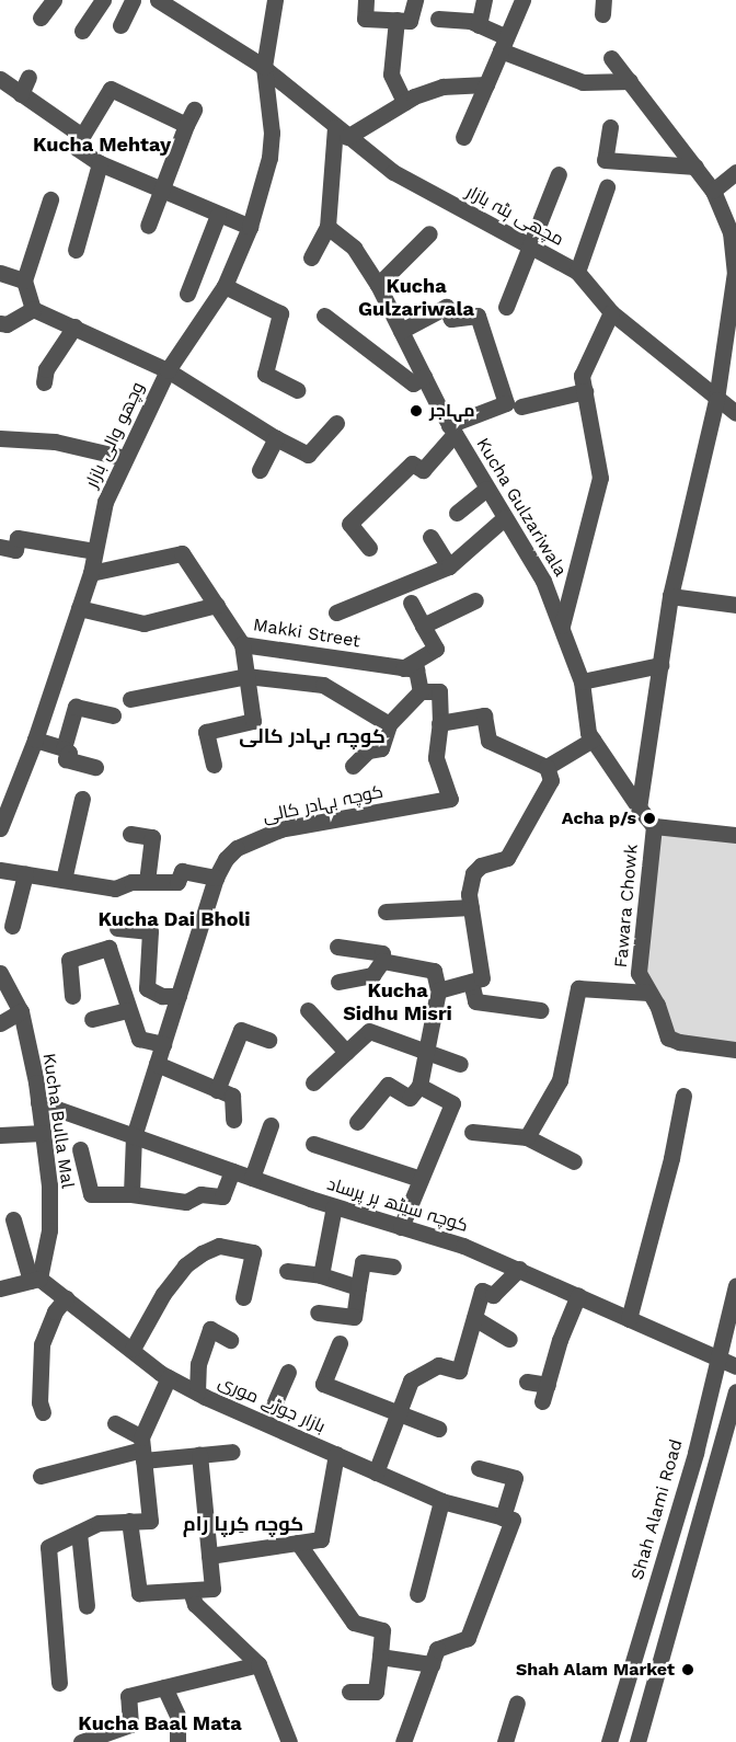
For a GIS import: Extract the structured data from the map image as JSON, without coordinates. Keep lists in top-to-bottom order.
{
  "streets": {
    "street": [
      "مچھی ہٹہ بازار",
      "وچھو والی بازار",
      "Kucha Gulzariwala",
      "Makki Street",
      "کوچہ بہادر کالی",
      "Fawara Chowk",
      "Kucha Bulla Mal",
      "کوچہ سیٹھ ہر پرساد",
      "بازار جوڑے موری",
      "Shah Alami Road"
    ]
  },
  "crossings": [
    ["مچھی ہٹہ بازار", "وچھو والی بازار"],
    ["وچھو والی بازار", "Makki Street"],
    ["Kucha Gulzariwala", "Fawara Chowk"],
    ["کوچہ بہادر کالی", "کوچہ سیٹھ ہر پرساد"],
    ["Kucha Bulla Mal", "کوچہ سیٹھ ہر پرساد"],
    ["Kucha Bulla Mal", "بازار جوڑے موری"],
    ["کوچہ سیٹھ ہر پرساد", "Shah Alami Road"]
  ],
  "districts": [
    "Kucha Mehtay",
    "Kucha Gulzariwala",
    "کوچہ بہادر کالی",
    "Kucha Dai Bholi",
    "Kucha Sidhu Misri",
    "کوچہ کِرپا رام",
    "Kucha Baal Mata"
  ],
  "places": ["مہاجر", "Acha p/s", "Shah Alam Market"]
}
